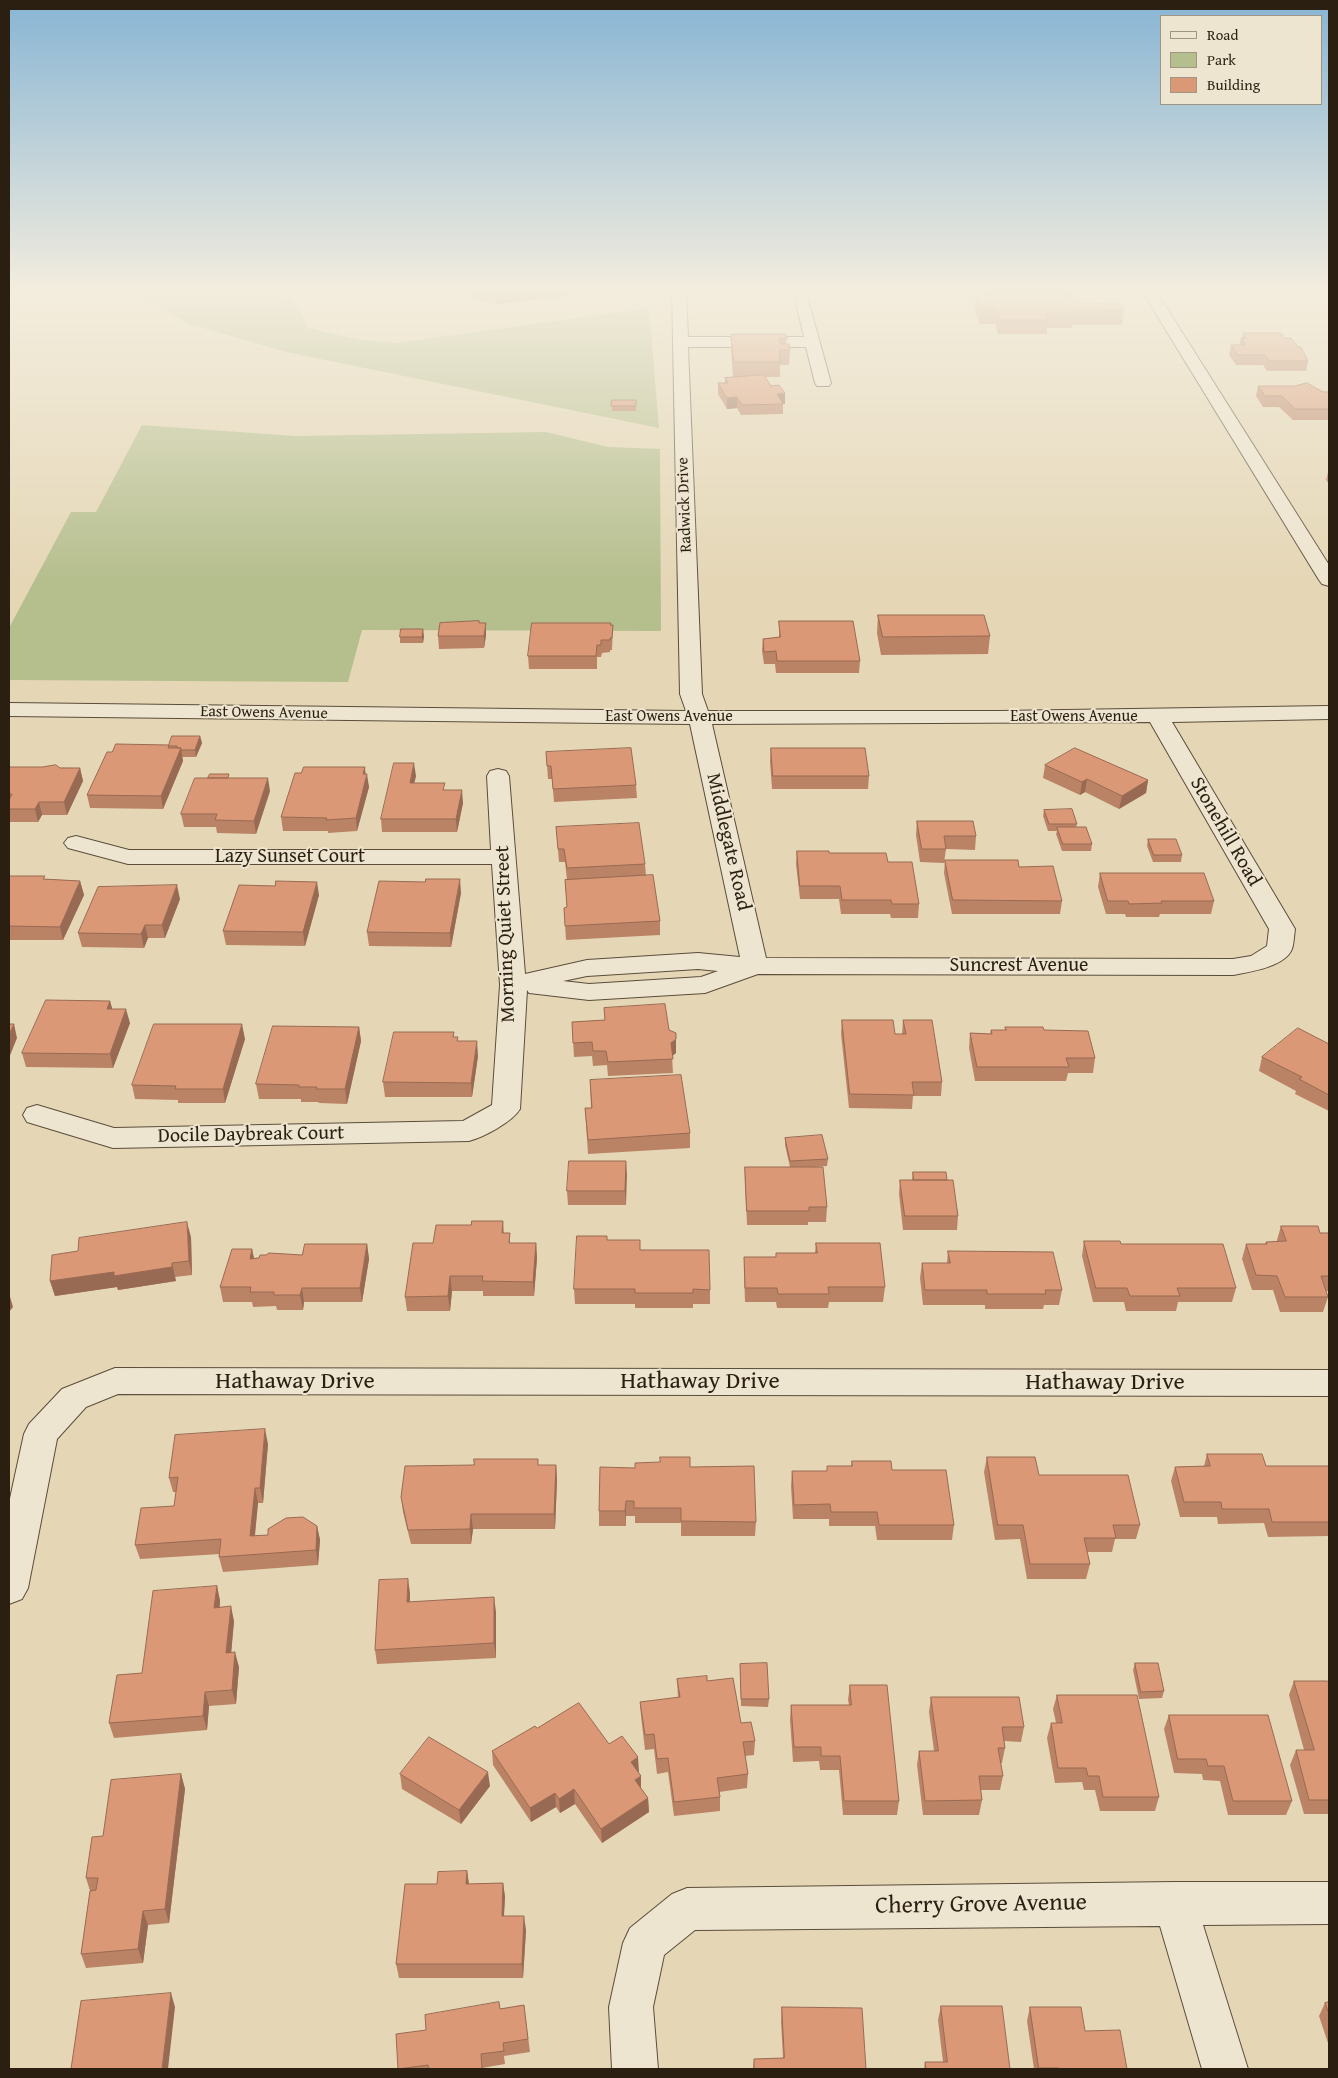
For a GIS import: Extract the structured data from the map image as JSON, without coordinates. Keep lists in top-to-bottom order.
{
  "streets": {
    "street": [
      "Radwick Drive",
      "East Owens Avenue",
      "Stonehill Road",
      "Middlegate Road",
      "Lazy Sunset Court",
      "Morning Quiet Street",
      "Suncrest Avenue",
      "Docile Daybreak Court",
      "Hathaway Drive",
      "Cherry Grove Avenue"
    ]
  },
  "crossings": [
    ["Radwick Drive", "East Owens Avenue"],
    ["Radwick Drive", "Middlegate Road"],
    ["East Owens Avenue", "Stonehill Road"],
    ["East Owens Avenue", "Middlegate Road"],
    ["Stonehill Road", "Suncrest Avenue"],
    ["Middlegate Road", "Suncrest Avenue"],
    ["Lazy Sunset Court", "Morning Quiet Street"],
    ["Morning Quiet Street", "Suncrest Avenue"],
    ["Morning Quiet Street", "Docile Daybreak Court"]
  ],
  "legend": ["Road", "Park", "Building"]
}
